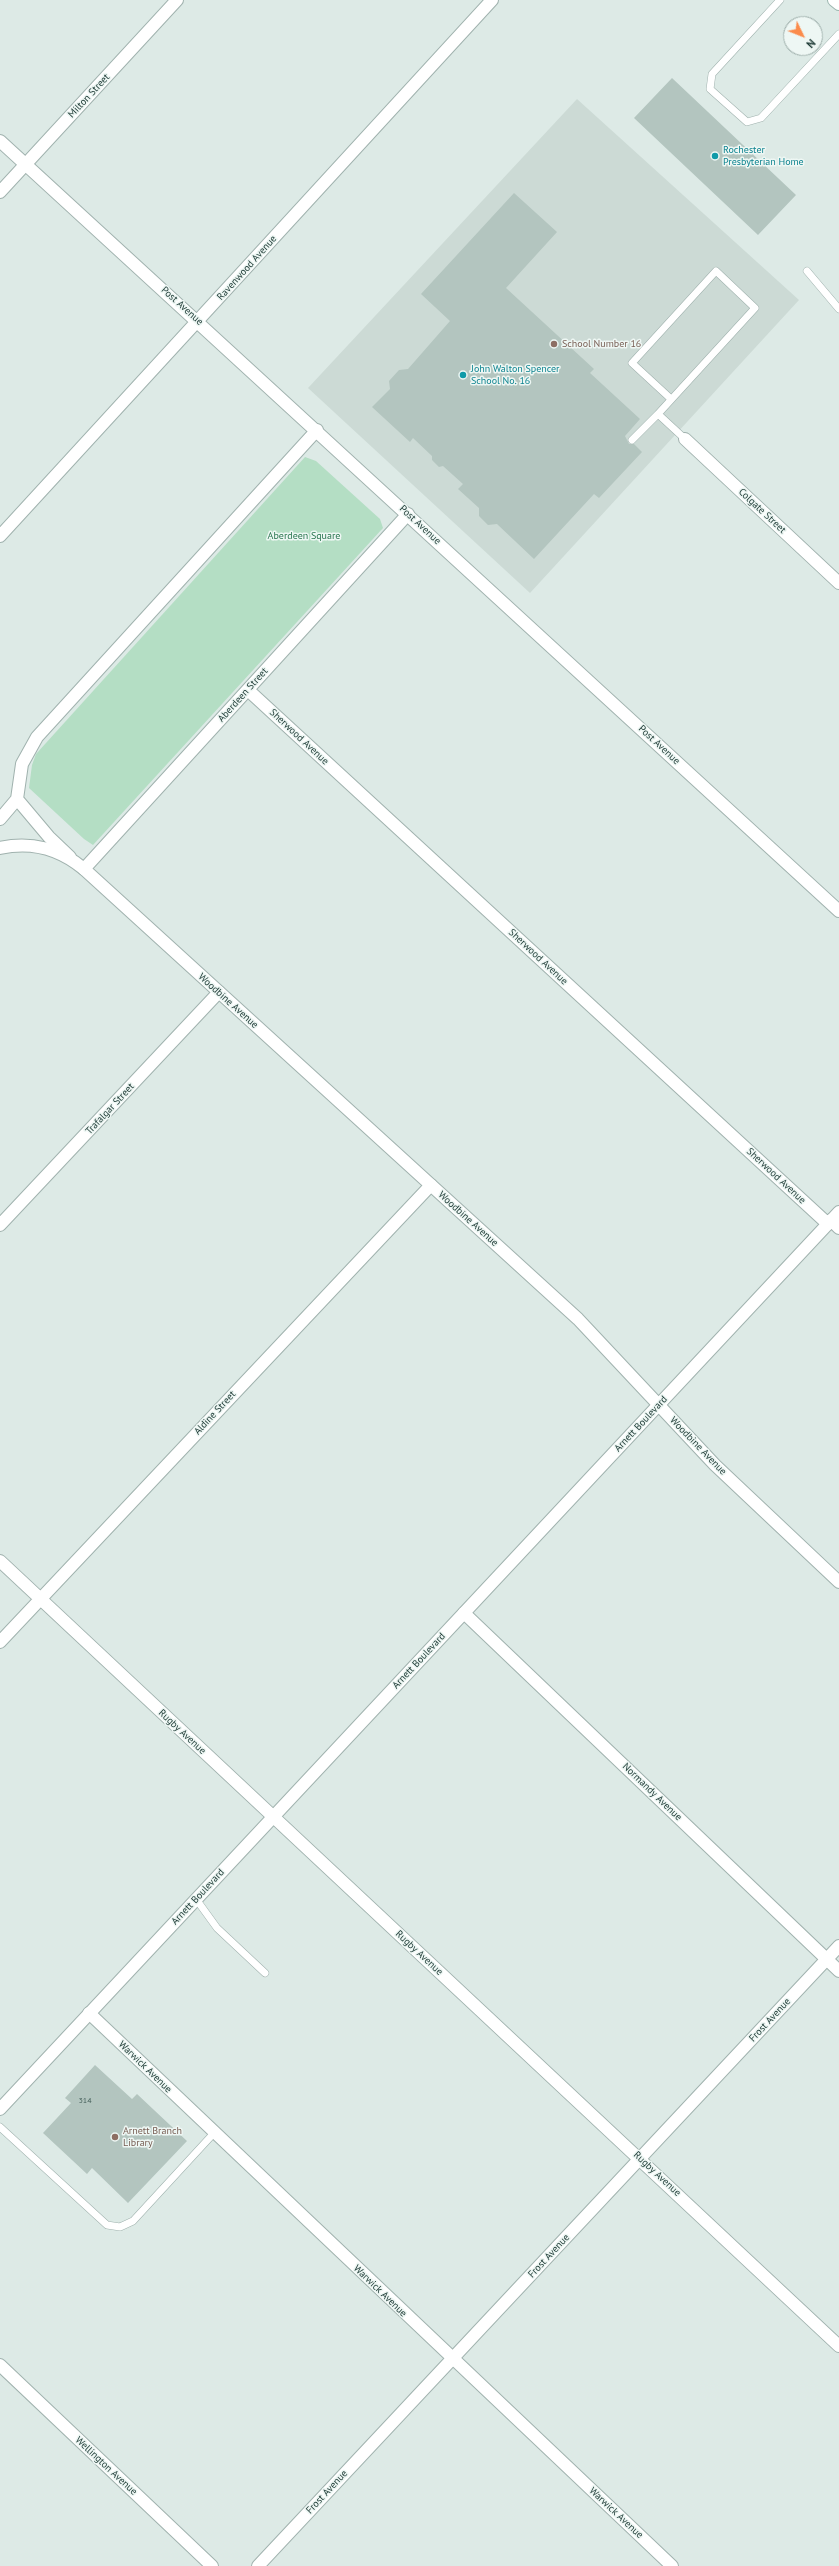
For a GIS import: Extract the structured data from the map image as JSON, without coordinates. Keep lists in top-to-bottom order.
{
  "streets": {
    "street": [
      "Milton Street",
      "Ravenwood Avenue",
      "Post Avenue",
      "Colgate Street",
      "Aberdeen Street",
      "Sherwood Avenue",
      "Woodbine Avenue",
      "Trafalgar Street",
      "Aldine Street",
      "Arnett Boulevard",
      "Rugby Avenue",
      "Normandy Avenue",
      "Frost Avenue",
      "Warwick Avenue",
      "Wellington Avenue"
    ]
  },
  "crossings": [
    ["Milton Street", "Post Avenue"],
    ["Ravenwood Avenue", "Post Avenue"],
    ["Post Avenue", "Aberdeen Street"],
    ["Aberdeen Street", "Sherwood Avenue"],
    ["Aberdeen Street", "Woodbine Avenue"],
    ["Sherwood Avenue", "Arnett Boulevard"],
    ["Woodbine Avenue", "Trafalgar Street"],
    ["Woodbine Avenue", "Aldine Street"],
    ["Woodbine Avenue", "Arnett Boulevard"],
    ["Aldine Street", "Rugby Avenue"],
    ["Arnett Boulevard", "Rugby Avenue"],
    ["Arnett Boulevard", "Normandy Avenue"],
    ["Arnett Boulevard", "Warwick Avenue"],
    ["Rugby Avenue", "Frost Avenue"],
    ["Normandy Avenue", "Frost Avenue"],
    ["Frost Avenue", "Warwick Avenue"]
  ],
  "parks": ["Aberdeen Square"],
  "places": [
    "Rochester Presbyterian Home",
    "School Number 16",
    "John Walton Spencer School No. 16",
    "Arnett Branch Library"
  ],
  "house_numbers": ["314"],
  "north": "bottom right"
}
